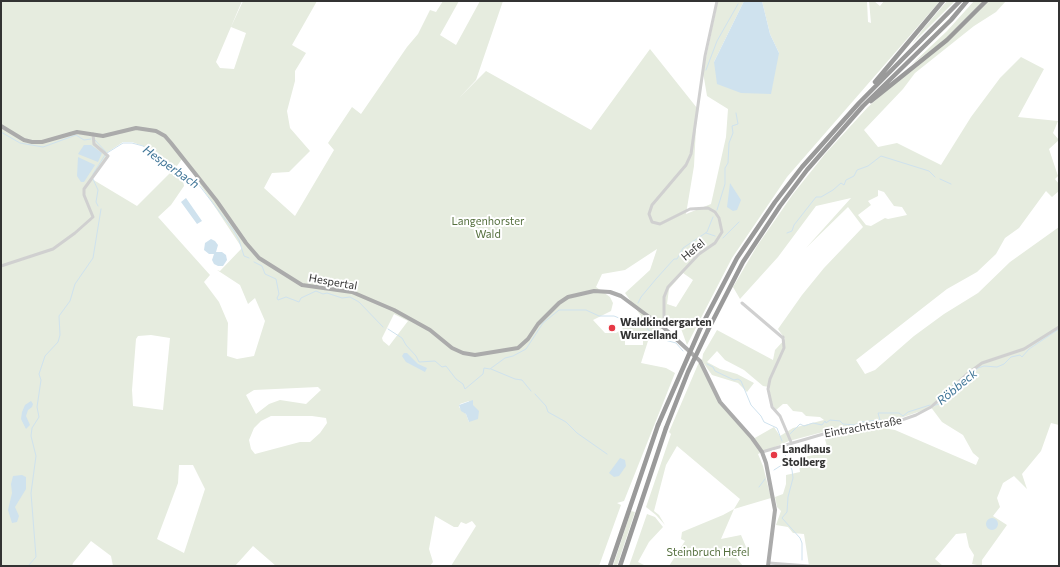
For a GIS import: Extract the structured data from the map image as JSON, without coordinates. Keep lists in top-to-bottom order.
{
  "streets": {
    "main road": ["Hespertal"],
    "street": ["Hefel", "Eintrachtstraße"]
  },
  "crossings": [
    ["Hefel", "Hespertal"]
  ],
  "water": ["Hesperbach", "Röbbeck"],
  "parks": ["Langenhorster Wald", "Steinbruch Hefel"],
  "places": ["Waldkindergarten Wurzelland", "Landhaus Stolberg"]
}
